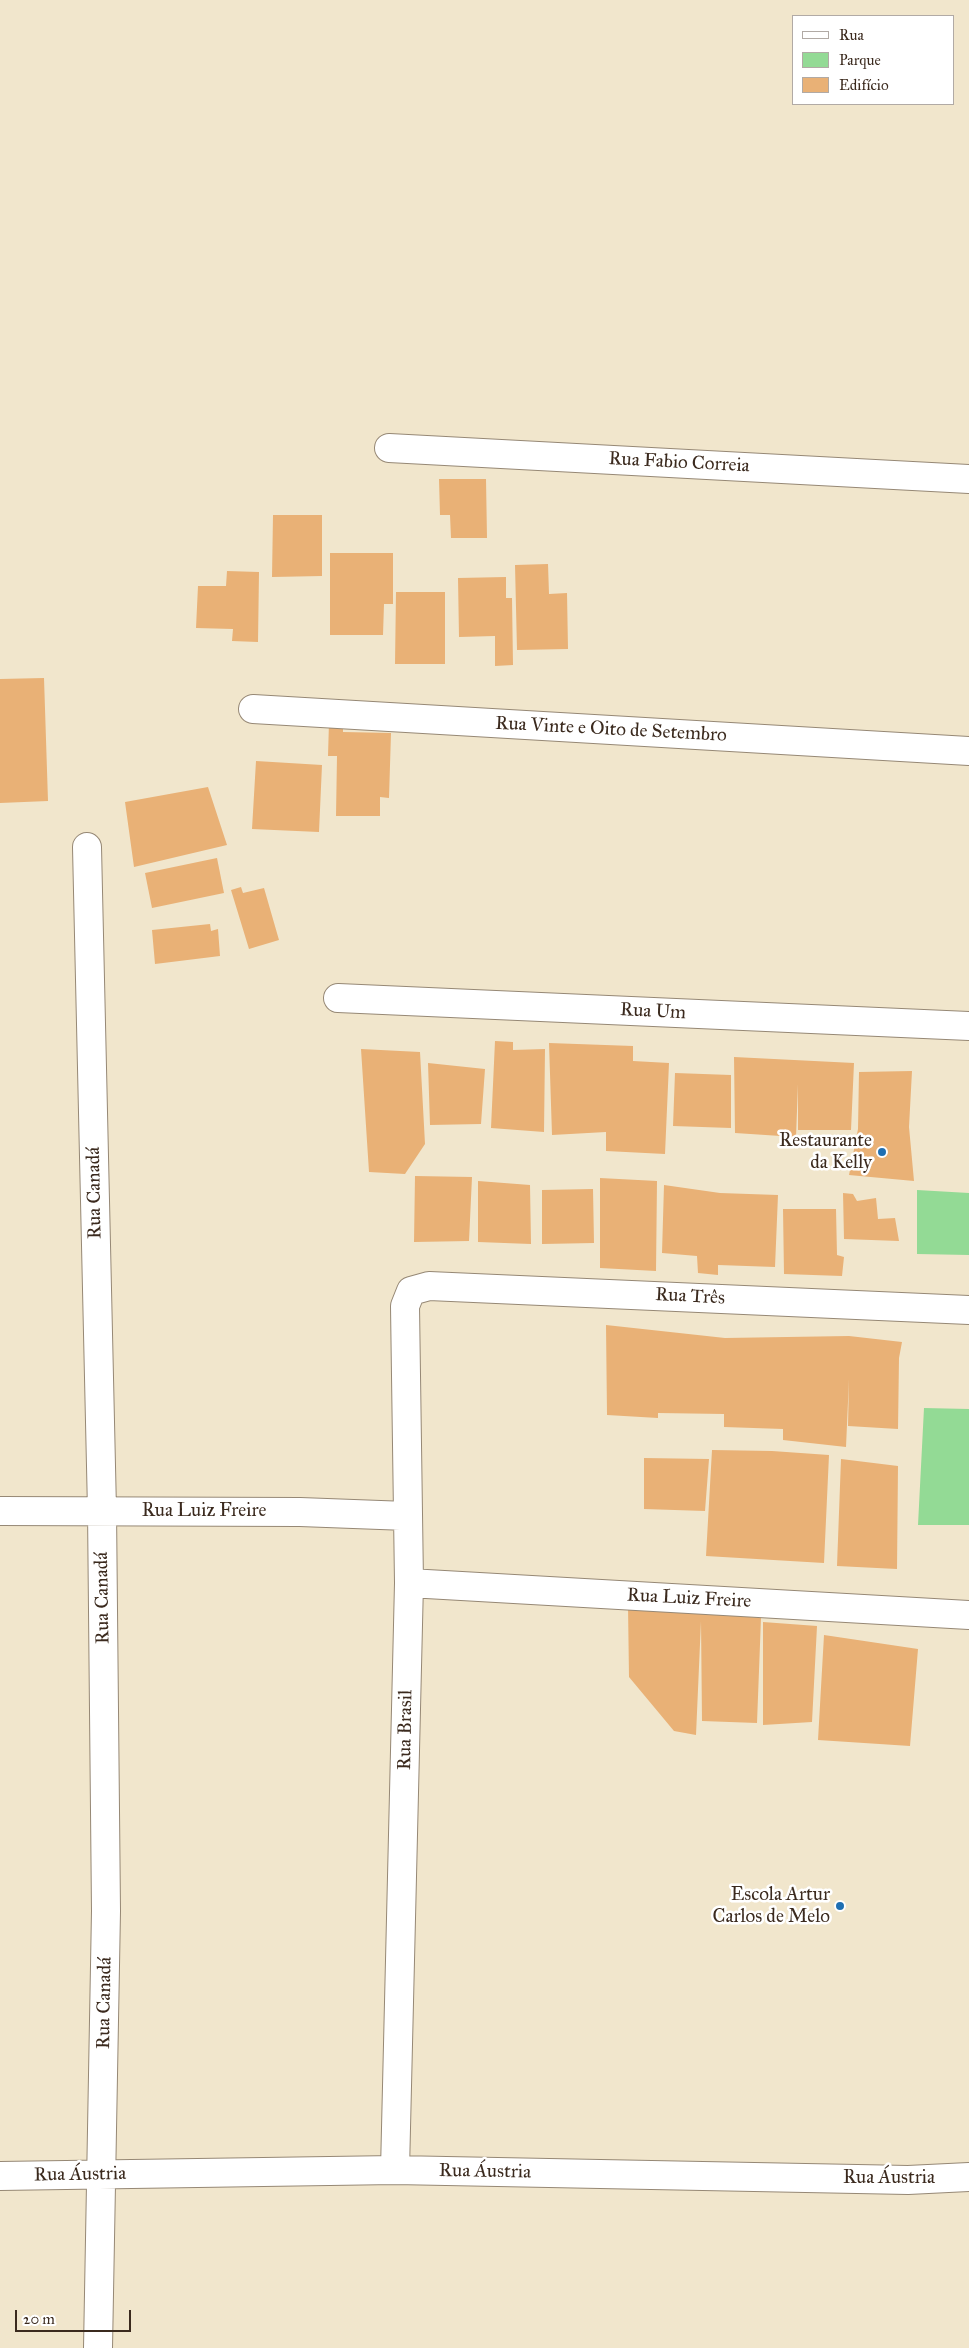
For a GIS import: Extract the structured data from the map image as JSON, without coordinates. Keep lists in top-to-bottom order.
{
  "streets": {
    "street": [
      "Rua Fabio Correia",
      "Rua Vinte e Oito de Setembro",
      "Rua Um",
      "Rua Canadá",
      "Rua Três",
      "Rua Luiz Freire",
      "Rua Brasil",
      "Rua Áustria"
    ]
  },
  "crossings": [
    ["Rua Canadá", "Rua Luiz Freire"],
    ["Rua Canadá", "Rua Áustria"],
    ["Rua Três", "Rua Brasil"],
    ["Rua Luiz Freire", "Rua Brasil"],
    ["Rua Brasil", "Rua Áustria"]
  ],
  "places": ["Restaurante da Kelly", "Escola Artur Carlos de Melo"],
  "legend": ["Rua", "Parque", "Edifício"],
  "scale_bar": "20 m"
}
